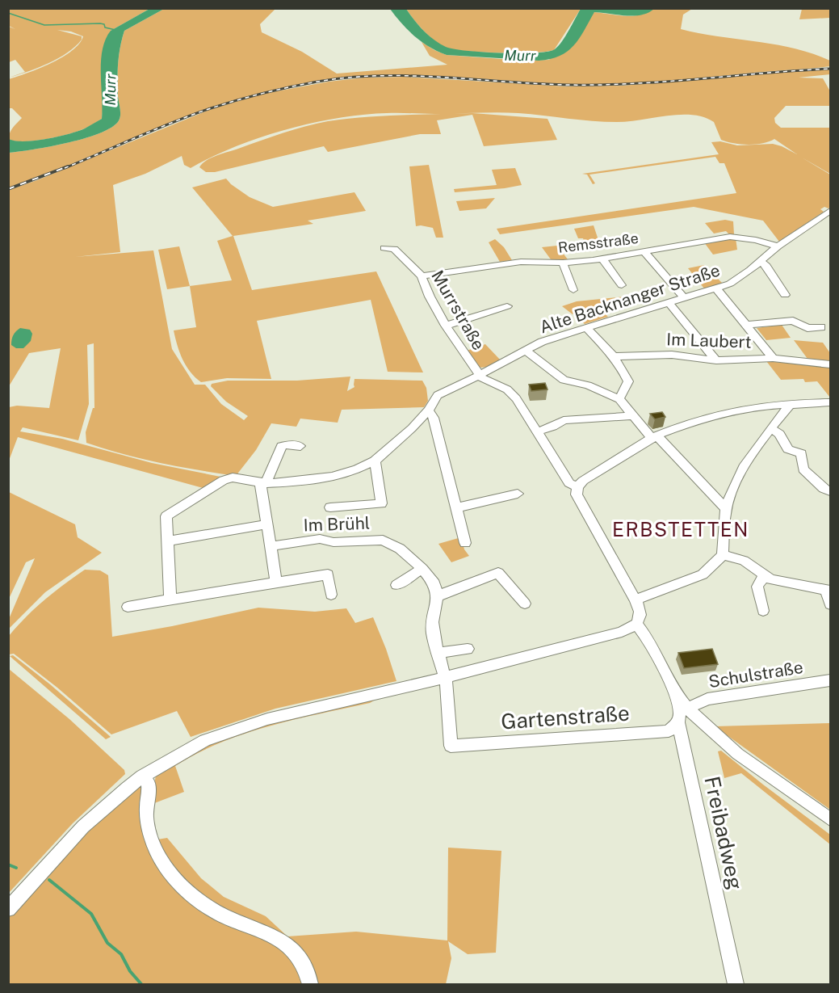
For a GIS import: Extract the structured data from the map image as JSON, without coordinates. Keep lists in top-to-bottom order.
{
  "streets": {
    "street": [
      "Remsstraße",
      "Alte Backnanger Straße",
      "Murrstraße",
      "Im Laubert",
      "Im Brühl",
      "Schulstraße",
      "Gartenstraße",
      "Freibadweg"
    ]
  },
  "crossings": [
    ["Remsstraße", "Alte Backnanger Straße"],
    ["Remsstraße", "Murrstraße"],
    ["Alte Backnanger Straße", "Murrstraße"],
    ["Gartenstraße", "Freibadweg"]
  ],
  "districts": ["ERBSTETTEN"],
  "water": ["Murr"]
}
